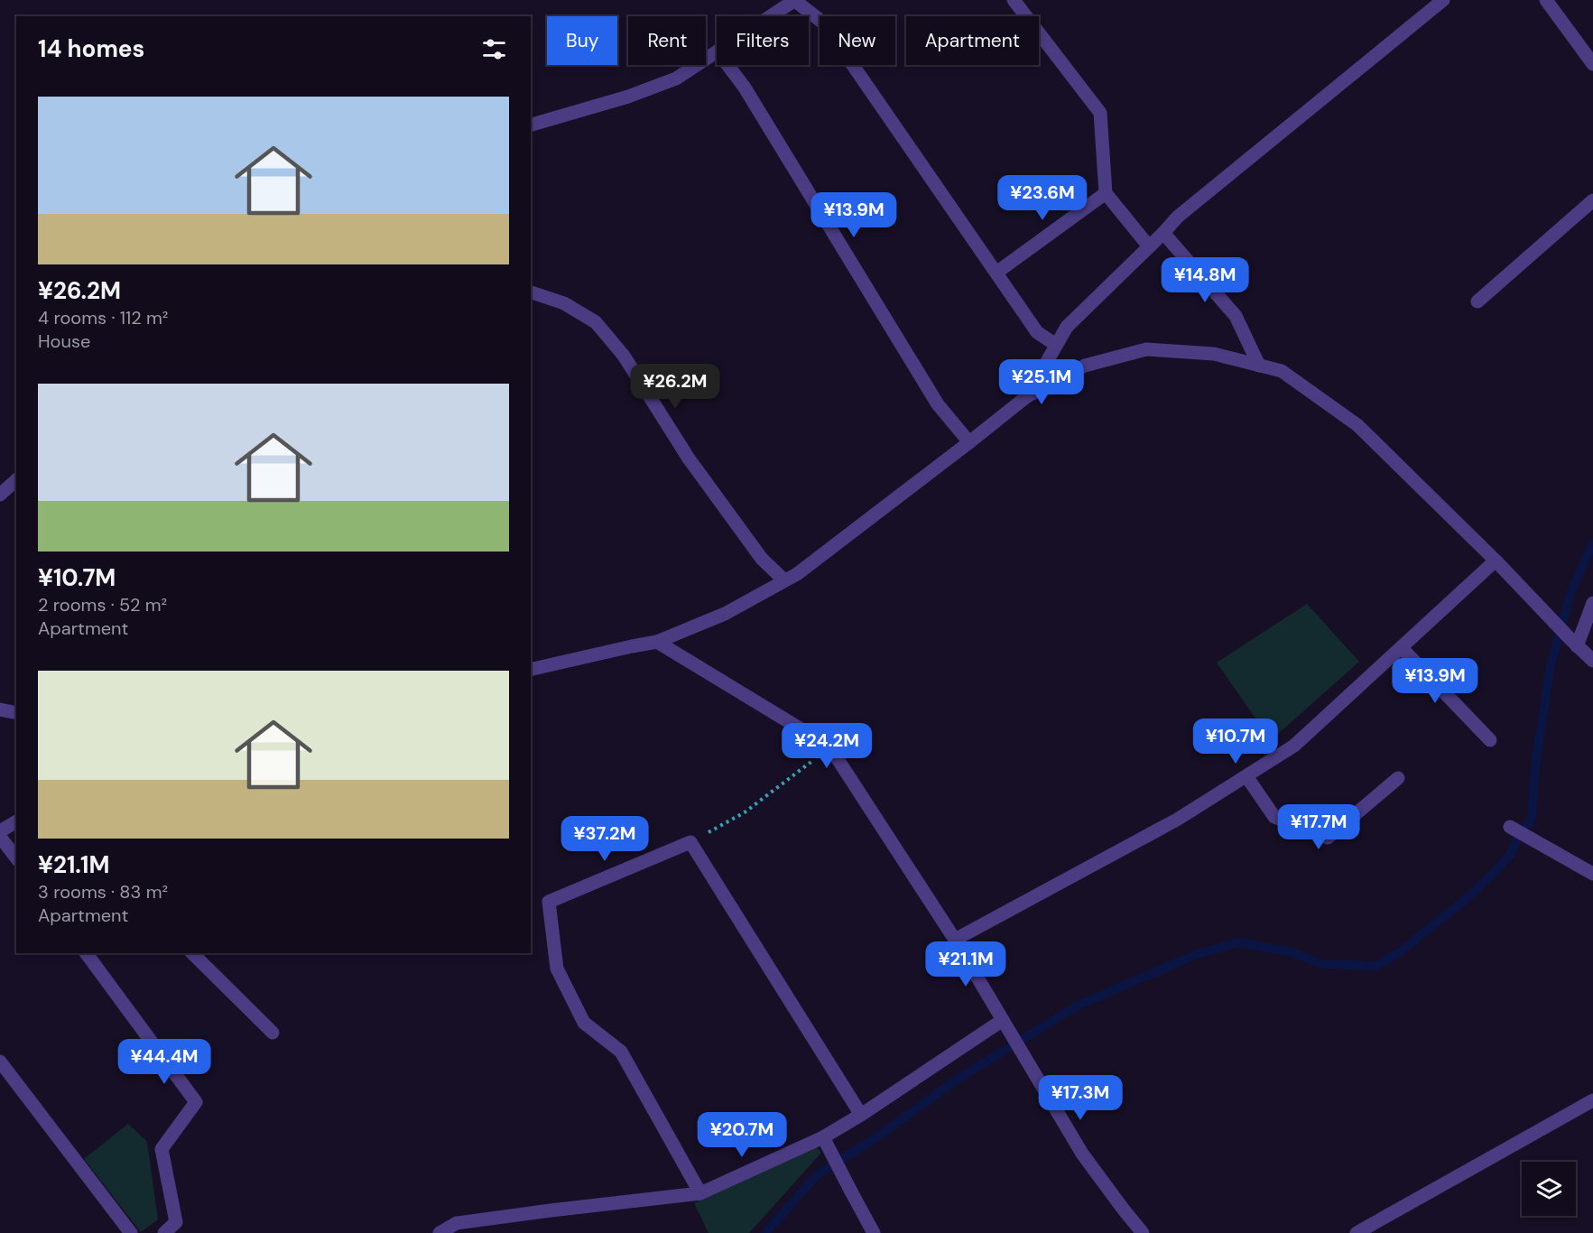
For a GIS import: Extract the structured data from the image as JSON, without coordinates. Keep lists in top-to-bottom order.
{
  "page": {
    "chip": [
      "Buy",
      "Rent",
      "Filters",
      "New",
      "Apartment"
    ],
    "heading": "14 homes",
    "list": [
      {
        "name": "¥26.2M",
        "note": "4 rooms · 112 m² · House"
      },
      {
        "name": "¥10.7M",
        "note": "2 rooms · 52 m² · Apartment"
      },
      {
        "name": "¥21.1M",
        "note": "3 rooms · 83 m² · Apartment"
      }
    ],
    "price": [
      "¥23.6M",
      "¥13.9M",
      "¥14.8M",
      "¥25.1M",
      "¥26.2M",
      "¥13.9M",
      "¥10.7M",
      "¥24.2M",
      "¥17.7M",
      "¥37.2M",
      "¥21.1M",
      "¥44.4M",
      "¥17.3M",
      "¥20.7M"
    ]
  }
}
